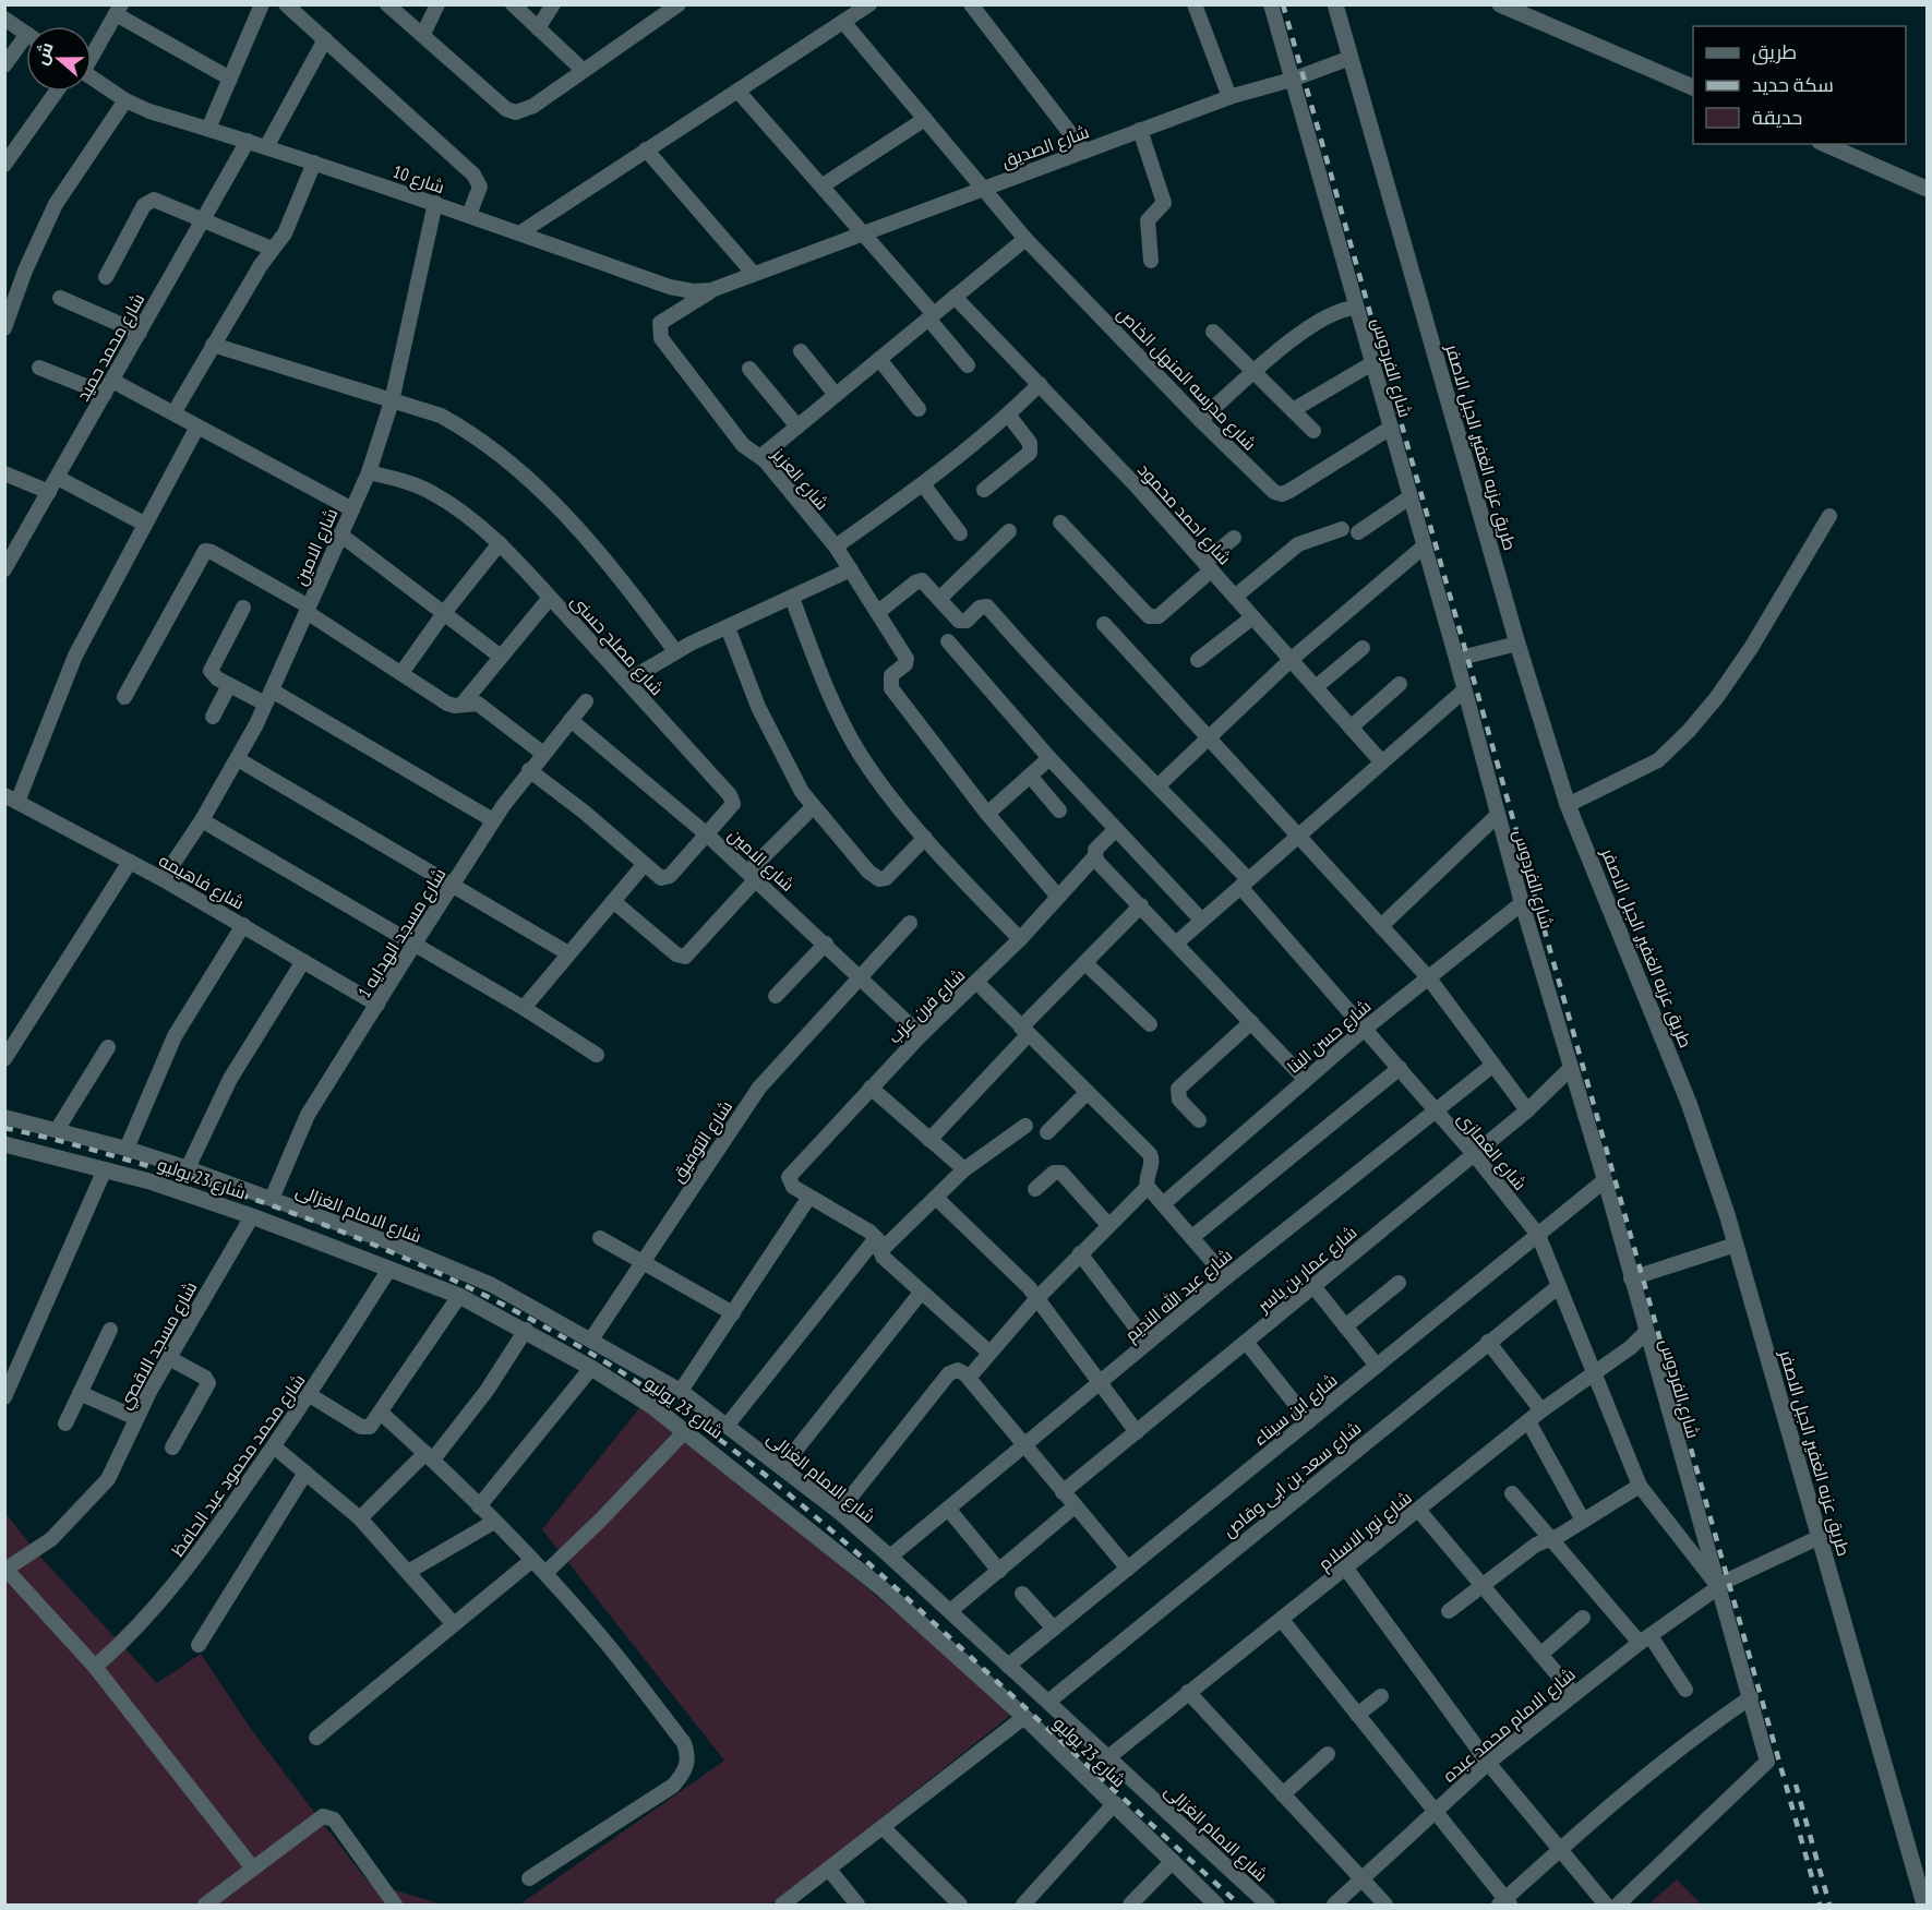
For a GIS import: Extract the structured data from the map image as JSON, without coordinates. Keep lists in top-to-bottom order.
{
  "streets": {
    "street": [
      "شارع الصديق",
      "شارع 10",
      "شارع محمد حميد",
      "شارع الفردوس",
      "شارع مدرسه المنهل الخاص",
      "طريق عزبه الغفير, الجبل الاصفر",
      "شارع العزيز",
      "شارع احمد محمود",
      "شارع الامين",
      "شارع مصلح حسنى",
      "شارع فاهيمه",
      "شارع مسجد الهدايه 1",
      "شارع فرن عزب",
      "شارع حسن البنا",
      "شارع التوفيق",
      "شارع الغمازى",
      "شارع 23 يوليو",
      "شارع الامام الغزالى",
      "شارع عمار بن ياسر",
      "شارع عبد الله النديم",
      "شارع مسجد الاقصي",
      "شارع ابن سيناء",
      "شارع محمد محمود عبد الحافظ",
      "شارع سعد بن ابى وقاص",
      "شارع نور الاسلام",
      "شارع الامام محمد عبده"
    ]
  },
  "crossings": [
    ["شارع الصديق", "شارع 10"],
    ["شارع الصديق", "شارع الفردوس"],
    ["شارع الصديق", "شارع مدرسه المنهل الخاص"],
    ["شارع الصديق", "طريق عزبه الغفير, الجبل الاصفر"],
    ["شارع 10", "شارع محمد حميد"],
    ["شارع 10", "شارع العزيز"],
    ["شارع 10", "شارع الامين"],
    ["شارع الفردوس", "شارع مدرسه المنهل الخاص"],
    ["شارع الفردوس", "شارع حسن البنا"],
    ["شارع الفردوس", "شارع الغمازى"],
    ["شارع الفردوس", "شارع عمار بن ياسر"],
    ["شارع الفردوس", "شارع ابن سيناء"],
    ["شارع الفردوس", "شارع نور الاسلام"],
    ["شارع الفردوس", "شارع الامام محمد عبده"],
    ["طريق عزبه الغفير, الجبل الاصفر", "شارع الامام محمد عبده"],
    ["شارع الامين", "شارع مصلح حسنى"],
    ["شارع الامين", "شارع فاهيمه"],
    ["شارع الامين", "شارع مسجد الهدايه 1"],
    ["شارع الامين", "شارع فرن عزب"],
    ["شارع الامين", "شارع التوفيق"],
    ["شارع فاهيمه", "شارع مسجد الهدايه 1"],
    ["شارع مسجد الهدايه 1", "شارع الامام الغزالى"],
    ["شارع حسن البنا", "شارع الغمازى"],
    ["شارع التوفيق", "شارع الامام الغزالى"],
    ["شارع الغمازى", "شارع عمار بن ياسر"],
    ["شارع الغمازى", "شارع عبد الله النديم"],
    ["شارع الغمازى", "شارع ابن سيناء"],
    ["شارع الغمازى", "شارع سعد بن ابى وقاص"],
    ["شارع الغمازى", "شارع نور الاسلام"],
    ["شارع الغمازى", "شارع الامام محمد عبده"],
    ["شارع 23 يوليو", "شارع مسجد الاقصي"],
    ["شارع 23 يوليو", "شارع محمد محمود عبد الحافظ"],
    ["شارع الامام الغزالى", "شارع عبد الله النديم"],
    ["شارع الامام الغزالى", "شارع ابن سيناء"],
    ["شارع الامام الغزالى", "شارع سعد بن ابى وقاص"],
    ["شارع الامام الغزالى", "شارع نور الاسلام"]
  ],
  "legend": ["طريق", "سكة حديد", "حديقة"],
  "north": "left"
}
